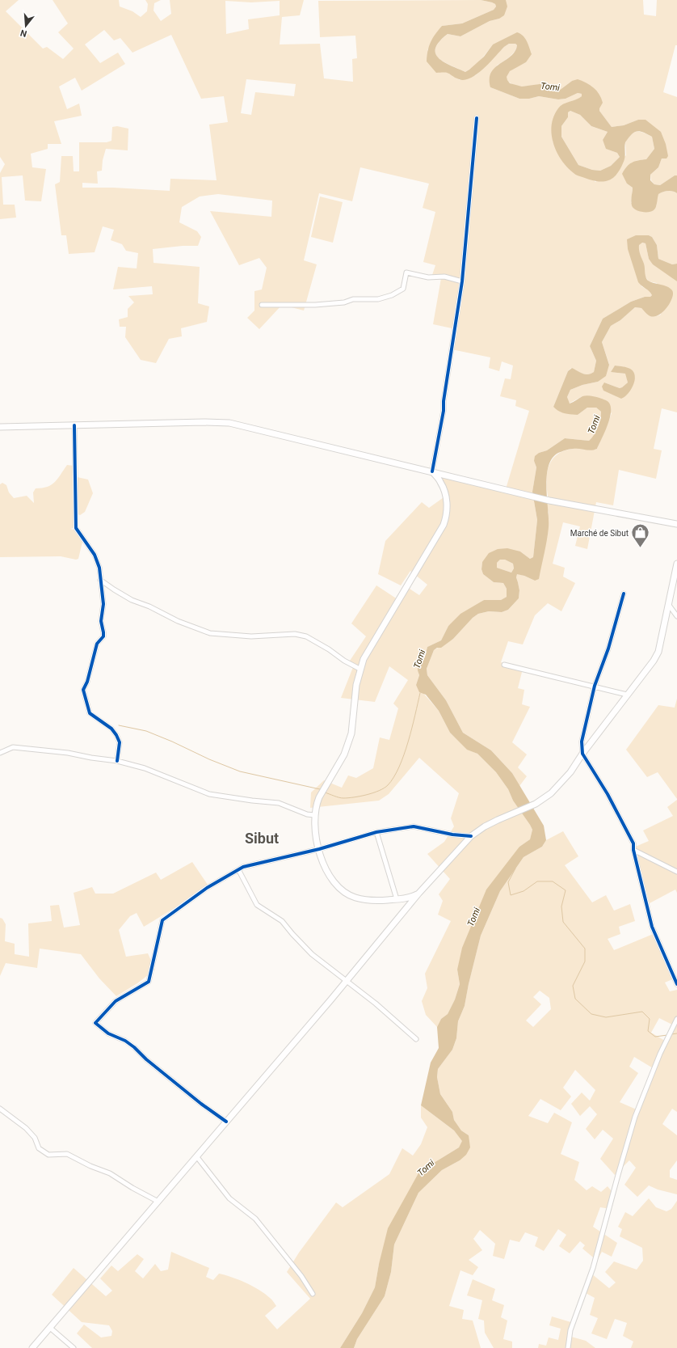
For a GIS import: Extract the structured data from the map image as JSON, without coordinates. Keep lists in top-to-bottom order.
{
  "districts": ["Sibut"],
  "water": ["Tomi"],
  "places": {
    "shop": ["Marché de Sibut"]
  },
  "north": "bottom"
}
